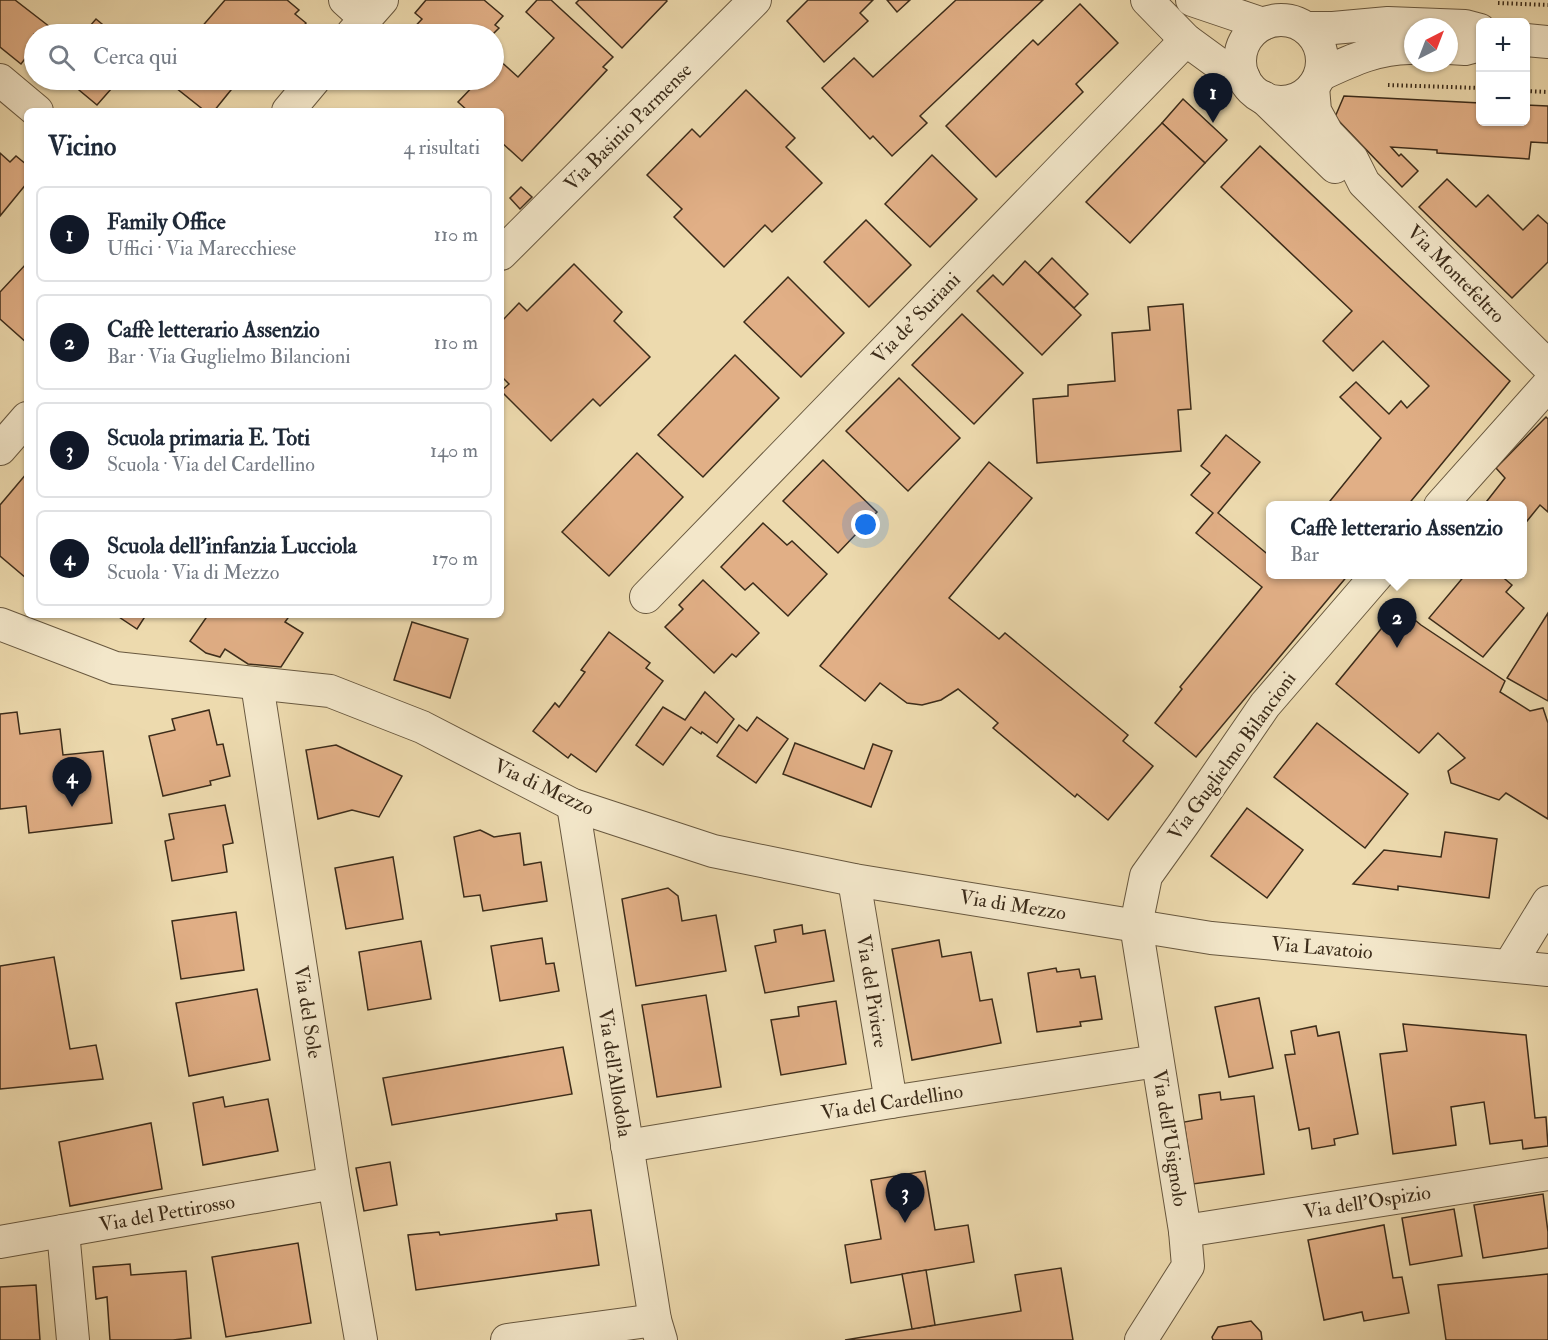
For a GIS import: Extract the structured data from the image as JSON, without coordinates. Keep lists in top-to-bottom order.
{
  "streets": {
    "street": [
      "Via Basinio Parmense",
      "Via Montefeltro",
      "Via de' Suriani",
      "Via Guglielmo Bilancioni",
      "Via di Mezzo",
      "Via Lavatoio",
      "Via del Piviere",
      "Via del Sole",
      "Via dell'Allodola",
      "Via del Cardellino",
      "Via dell'Usignolo",
      "Via dell'Ospizio",
      "Via del Pettirosso"
    ]
  },
  "crossings": [
    ["Via Guglielmo Bilancioni", "Via di Mezzo"],
    ["Via Guglielmo Bilancioni", "Via Lavatoio"],
    ["Via Guglielmo Bilancioni", "Via dell'Usignolo"],
    ["Via di Mezzo", "Via Lavatoio"],
    ["Via di Mezzo", "Via del Piviere"],
    ["Via di Mezzo", "Via del Sole"],
    ["Via di Mezzo", "Via dell'Allodola"],
    ["Via di Mezzo", "Via dell'Usignolo"],
    ["Via Lavatoio", "Via dell'Usignolo"],
    ["Via del Piviere", "Via del Cardellino"],
    ["Via del Sole", "Via del Pettirosso"],
    ["Via dell'Allodola", "Via del Cardellino"],
    ["Via del Cardellino", "Via dell'Usignolo"],
    ["Via dell'Usignolo", "Via dell'Ospizio"]
  ],
  "north": "top right",
  "page": {
    "map_buttons": ["+", "−"],
    "search": "Cerca qui",
    "pins": [
      "1",
      "2",
      "4",
      "3"
    ],
    "heading": ["Vicino", "4 risultati"],
    "list": [
      {
        "mark": "1",
        "name": "Family Office",
        "note": "Uffici · Via Marecchiese",
        "value": "110 m"
      },
      {
        "mark": "2",
        "name": "Caffè letterario Assenzio",
        "note": "Bar · Via Guglielmo Bilancioni",
        "value": "110 m"
      },
      {
        "mark": "3",
        "name": "Scuola primaria E. Toti",
        "note": "Scuola · Via del Cardellino",
        "value": "140 m"
      },
      {
        "mark": "4",
        "name": "Scuola dell'infanzia Lucciola",
        "note": "Scuola · Via di Mezzo",
        "value": "170 m"
      }
    ],
    "popup": ["Caffè letterario Assenzio", "Bar"]
  }
}
